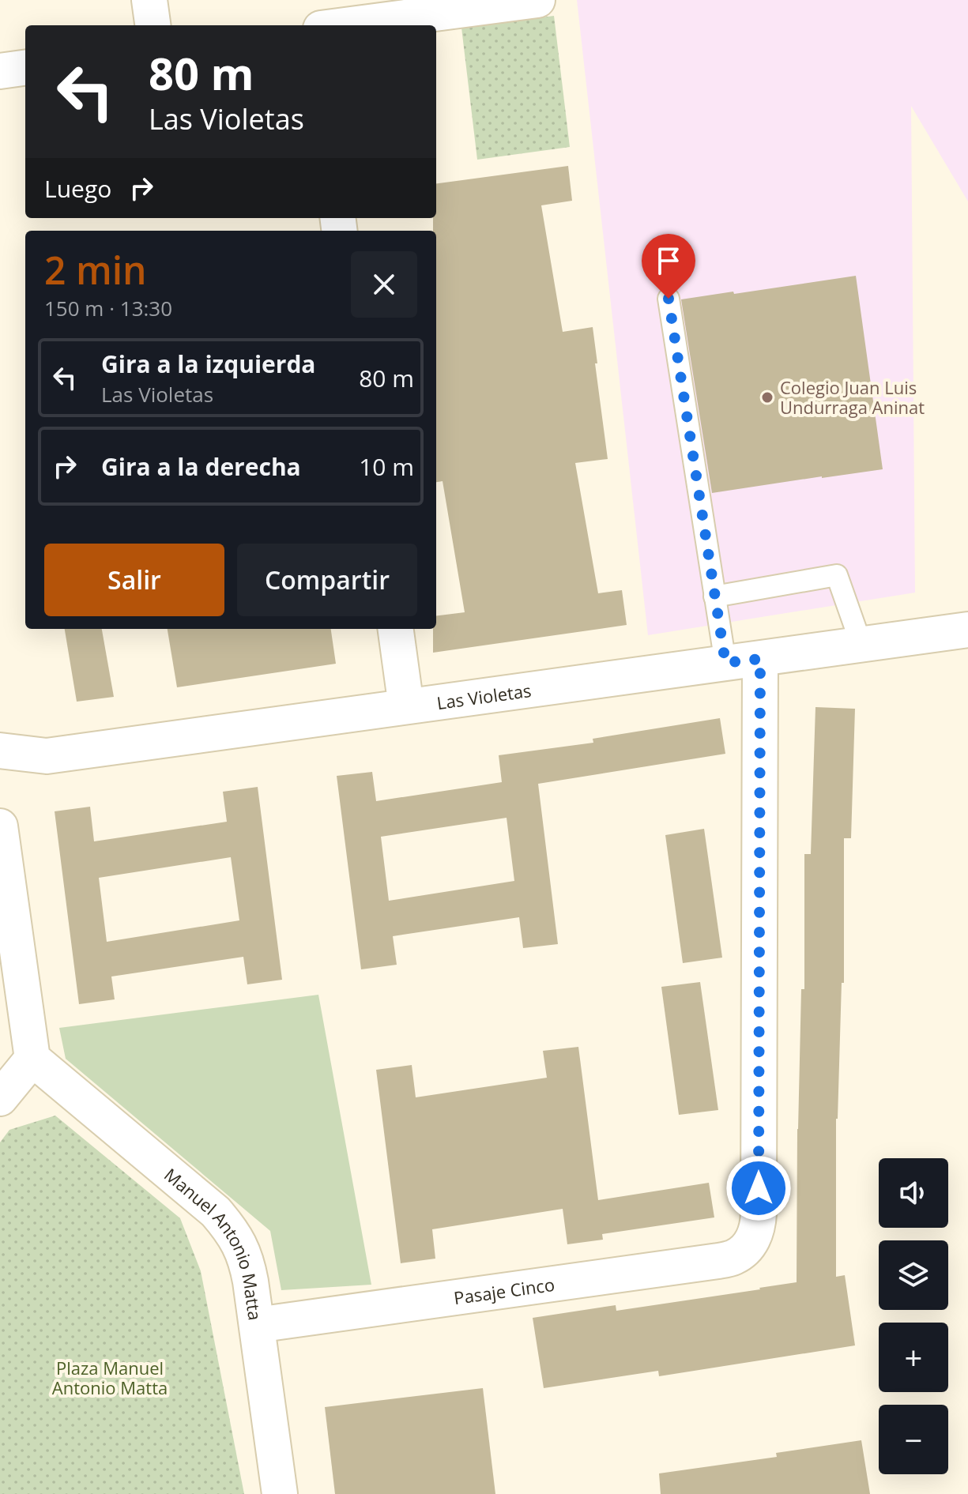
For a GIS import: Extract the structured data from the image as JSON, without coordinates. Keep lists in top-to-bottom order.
{
  "streets": {
    "street": ["Las Violetas", "Manuel Antonio Matta", "Pasaje Cinco"]
  },
  "crossings": [
    ["Las Violetas", "Pasaje Cinco"],
    ["Manuel Antonio Matta", "Pasaje Cinco"]
  ],
  "parks": ["Plaza Manuel Antonio Matta"],
  "places": ["Colegio Juan Luis Undurraga Aninat"],
  "page": {
    "turn": ["80 m", "Las Violetas"],
    "then": "Luego",
    "heading": ["2 min", "150 m · 13:30"],
    "list": [
      {
        "name": "Gira a la izquierda",
        "note": "Las Violetas",
        "value": "80 m"
      },
      {
        "name": "Gira a la derecha",
        "value": "10 m"
      }
    ],
    "buttons": ["Salir", "Compartir"],
    "map_buttons": ["+", "−"]
  }
}
